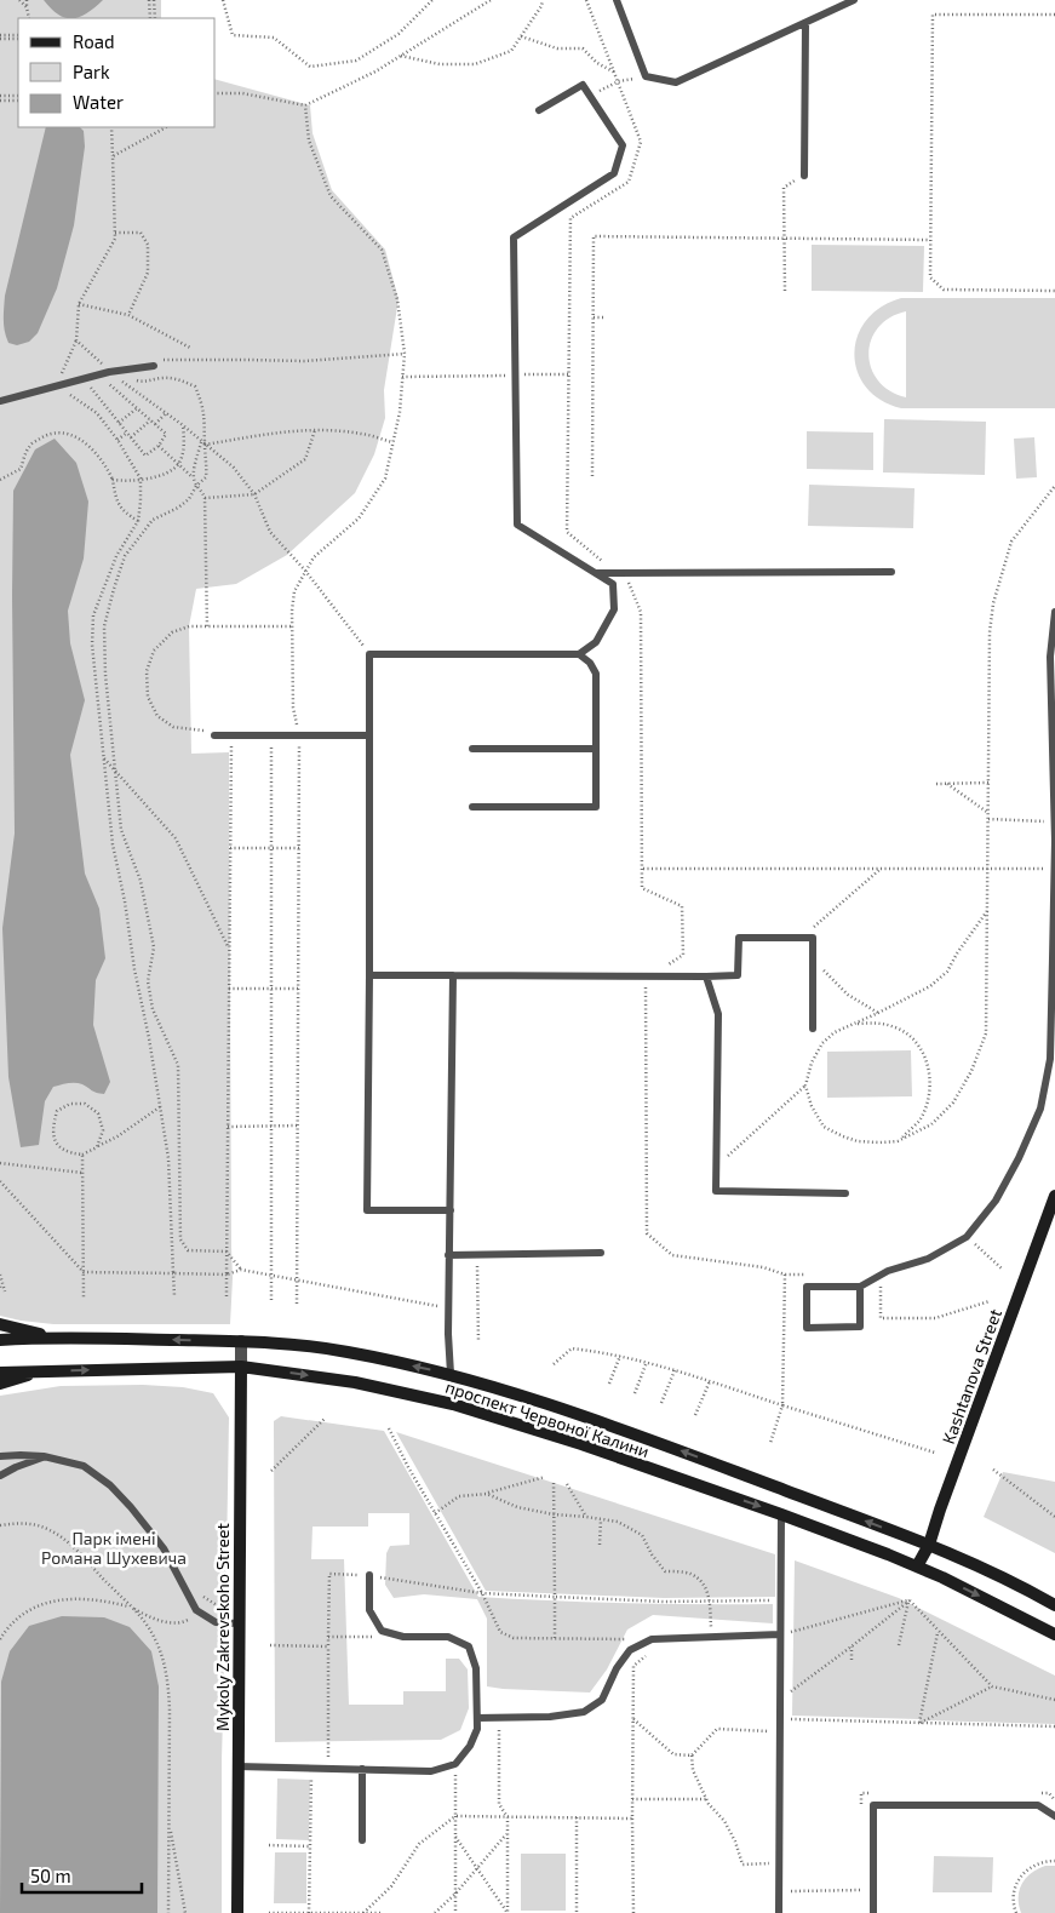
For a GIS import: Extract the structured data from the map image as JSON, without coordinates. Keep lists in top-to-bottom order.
{
  "streets": {
    "main road": ["Kashtanova Street", "проспект Червоної Калини", "Mykoly Zakrevskoho Street"]
  },
  "crossings": [
    ["Kashtanova Street", "проспект Червоної Калини"],
    ["проспект Червоної Калини", "Mykoly Zakrevskoho Street"]
  ],
  "parks": ["Парк імені Романа Шухевича"],
  "legend": ["Road", "Park", "Water"],
  "scale_bar": "50 m"
}
